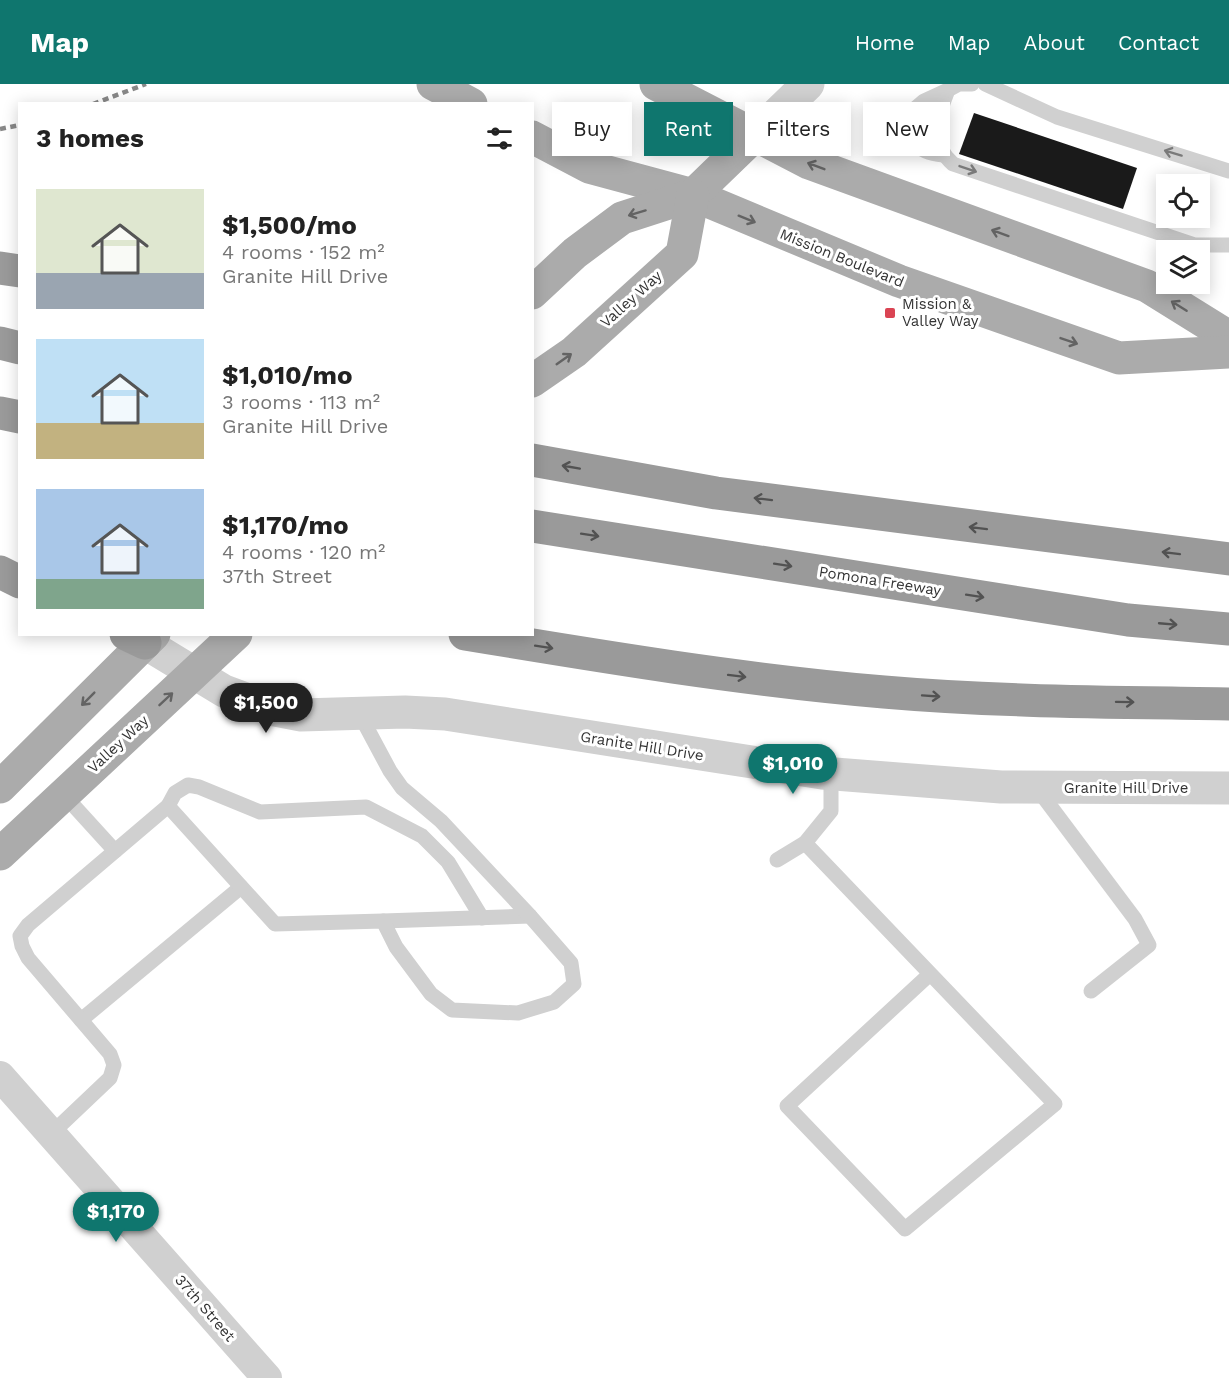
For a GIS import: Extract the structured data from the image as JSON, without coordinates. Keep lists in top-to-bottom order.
{
  "streets": {
    "highway": ["Pomona Freeway"],
    "main road": ["Mission Boulevard", "Valley Way"],
    "street": ["Granite Hill Drive", "37th Street"]
  },
  "crossings": [
    ["Mission Boulevard", "Valley Way"],
    ["Valley Way", "Granite Hill Drive"]
  ],
  "places": {
    "transit": ["Mission & Valley Way"]
  },
  "page": {
    "header": "Map",
    "nav": [
      "Home",
      "Map",
      "About",
      "Contact"
    ],
    "chip": [
      "Buy",
      "Rent",
      "Filters",
      "New"
    ],
    "heading": "3 homes",
    "list": [
      {
        "name": "$1,500/mo",
        "note": "4 rooms · 152 m² · Granite Hill Drive"
      },
      {
        "name": "$1,010/mo",
        "note": "3 rooms · 113 m² · Granite Hill Drive"
      },
      {
        "name": "$1,170/mo",
        "note": "4 rooms · 120 m² · 37th Street"
      }
    ],
    "price": ["$1,500", "$1,010", "$1,170"]
  }
}
